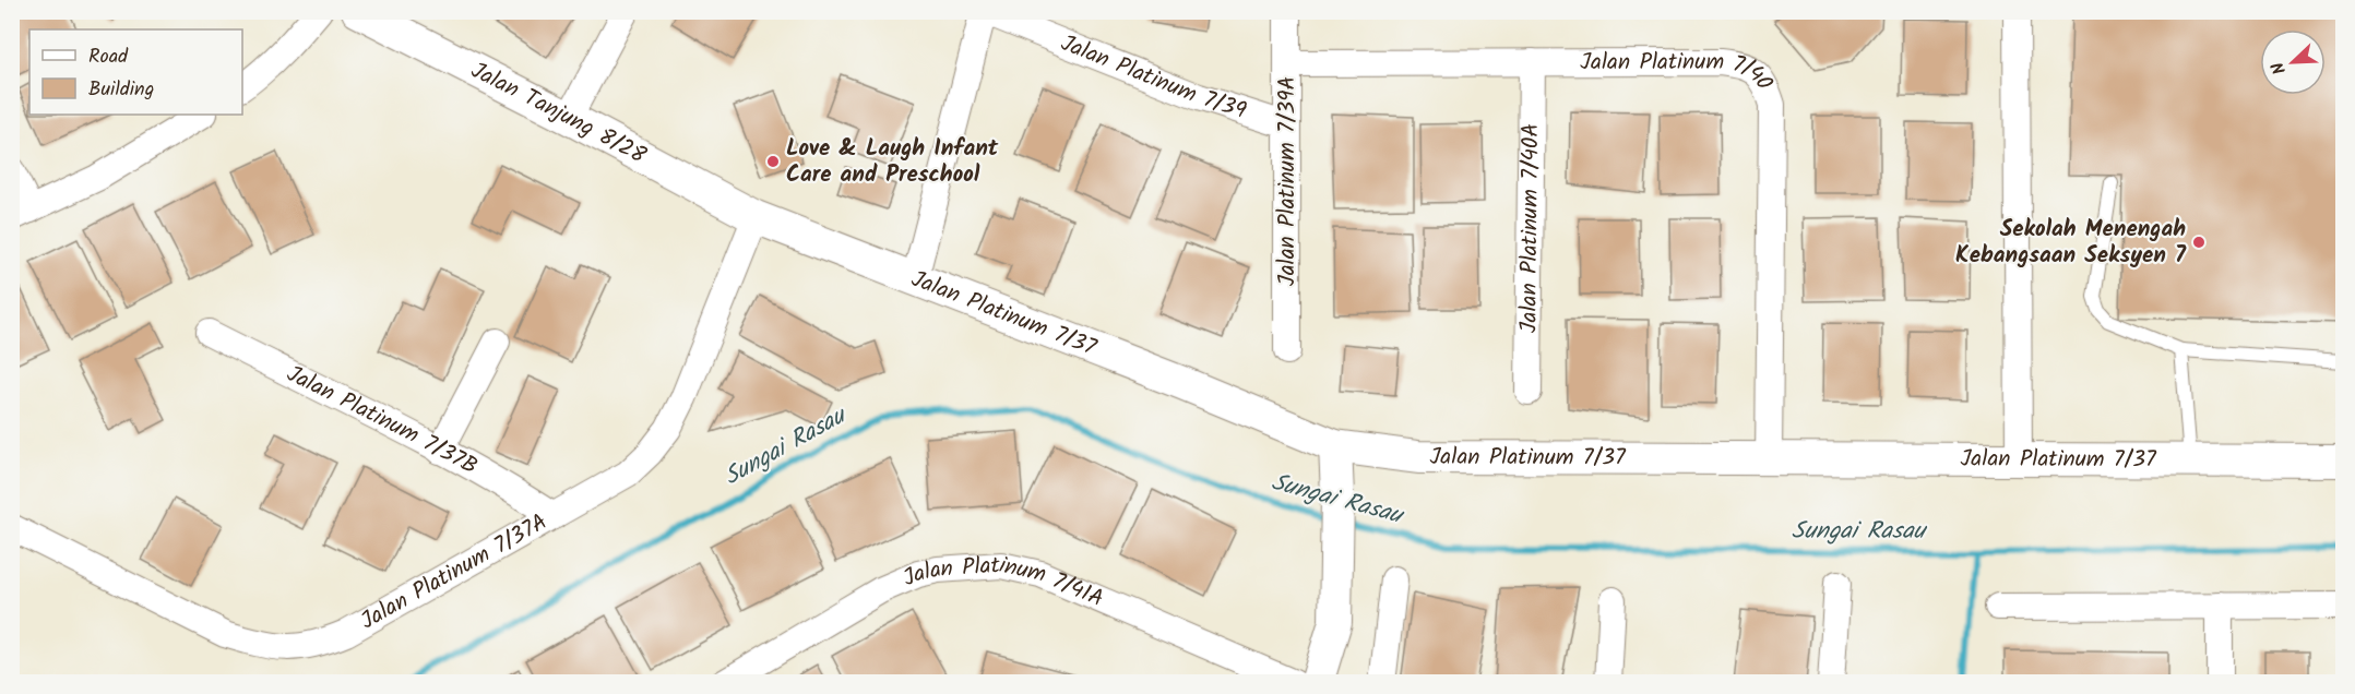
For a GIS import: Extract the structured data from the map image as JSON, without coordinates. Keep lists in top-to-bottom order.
{
  "streets": {
    "street": [
      "Jalan Platinum 7/39",
      "Jalan Platinum 7/40",
      "Jalan Tanjung 8/28",
      "Jalan Platinum 7/39A",
      "Jalan Platinum 7/40A",
      "Jalan Platinum 7/37",
      "Jalan Platinum 7/37B",
      "Jalan Platinum 7/37A",
      "Jalan Platinum 7/41A"
    ]
  },
  "crossings": [
    ["Jalan Platinum 7/39", "Jalan Platinum 7/39A"],
    ["Jalan Platinum 7/40", "Jalan Platinum 7/39A"],
    ["Jalan Platinum 7/40", "Jalan Platinum 7/40A"],
    ["Jalan Platinum 7/40", "Jalan Platinum 7/37"],
    ["Jalan Tanjung 8/28", "Jalan Platinum 7/37"],
    ["Jalan Tanjung 8/28", "Jalan Platinum 7/37A"],
    ["Jalan Platinum 7/37", "Jalan Platinum 7/37A"],
    ["Jalan Platinum 7/37B", "Jalan Platinum 7/37A"]
  ],
  "water": ["Sungai Rasau"],
  "places": ["Love & Laugh Infant Care and Preschool", "Sekolah Menengah Kebangsaan Seksyen 7"],
  "legend": ["Road", "Building"],
  "north": "bottom left"
}
